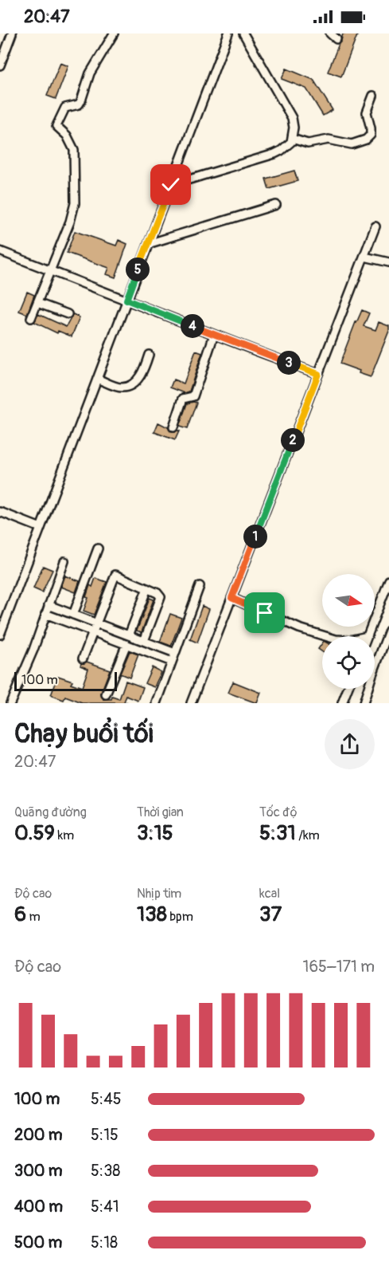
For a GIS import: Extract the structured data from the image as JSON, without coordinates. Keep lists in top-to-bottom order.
{
  "scale_bar": "100 m",
  "north": "right",
  "page": {
    "status": "20:47",
    "pins": [
      "5",
      "4",
      "3",
      "2",
      "1"
    ],
    "scale": "100 m",
    "heading": ["Chạy buổi tối", "20:47"],
    "stats": [
      ["Quãng đường", "0.59 km"],
      ["Thời gian", "3:15"],
      ["Tốc độ", "5:31 /km"],
      ["Độ cao", "6 m"],
      ["Nhịp tim", "138 bpm"],
      ["kcal", "37"]
    ],
    "chart": ["Độ cao", "165–171 m"],
    "list": [
      {
        "name": "100 m",
        "note": "5:45"
      },
      {
        "name": "200 m",
        "note": "5:15"
      },
      {
        "name": "300 m",
        "note": "5:38"
      },
      {
        "name": "400 m",
        "note": "5:41"
      },
      {
        "name": "500 m",
        "note": "5:18"
      }
    ]
  }
}
